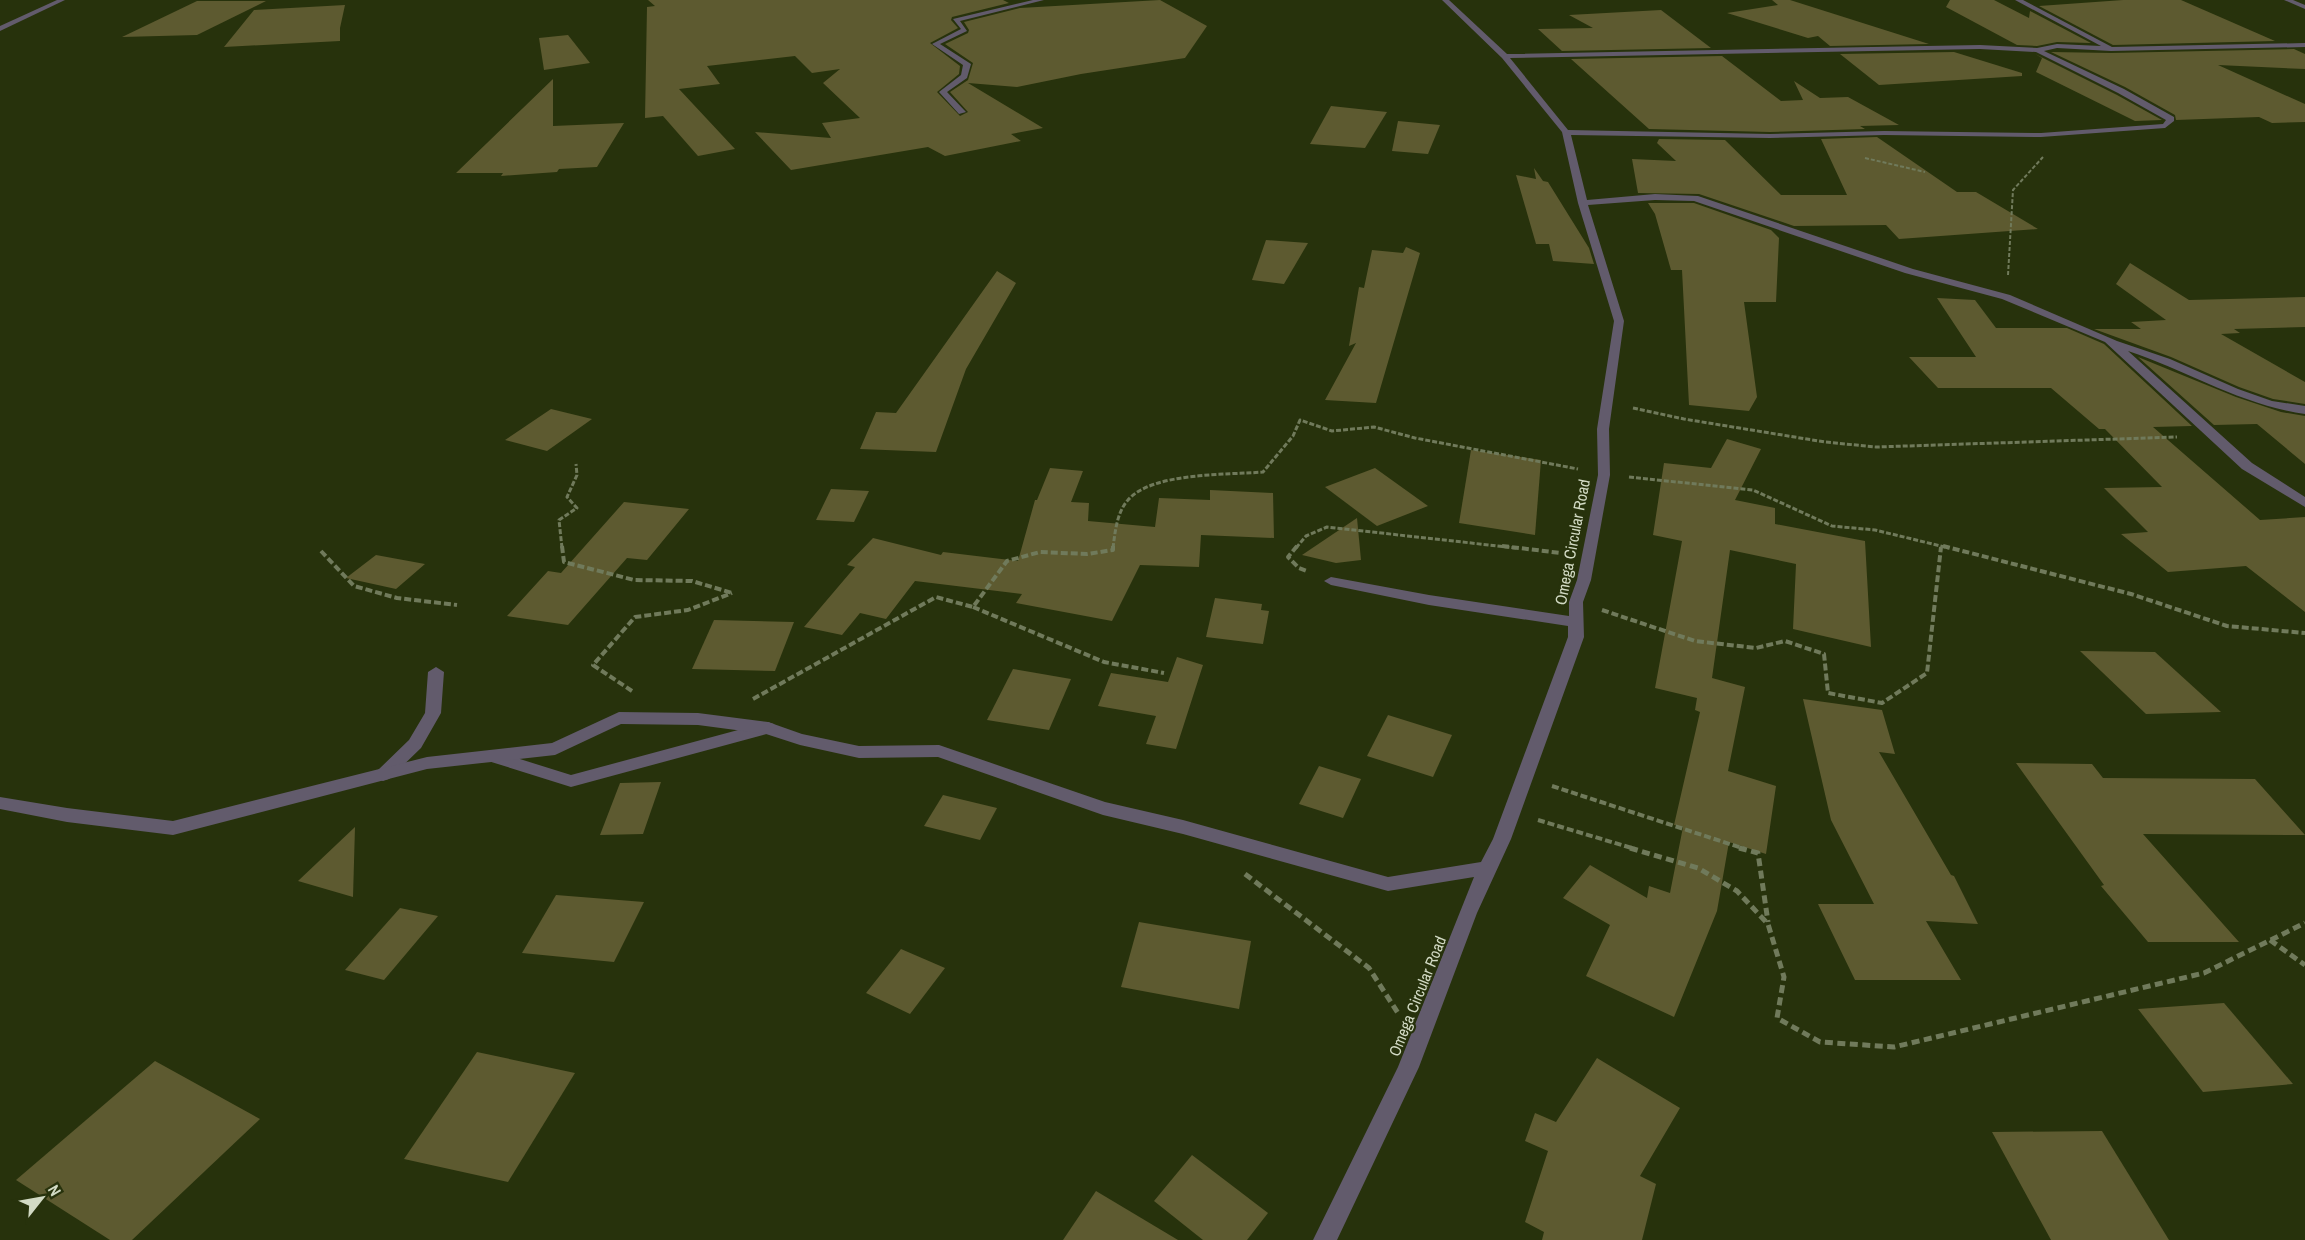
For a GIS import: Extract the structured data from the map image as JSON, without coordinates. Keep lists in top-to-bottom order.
{
  "streets": {
    "street": ["Omega Circular Road"]
  },
  "north": "top right"
}
